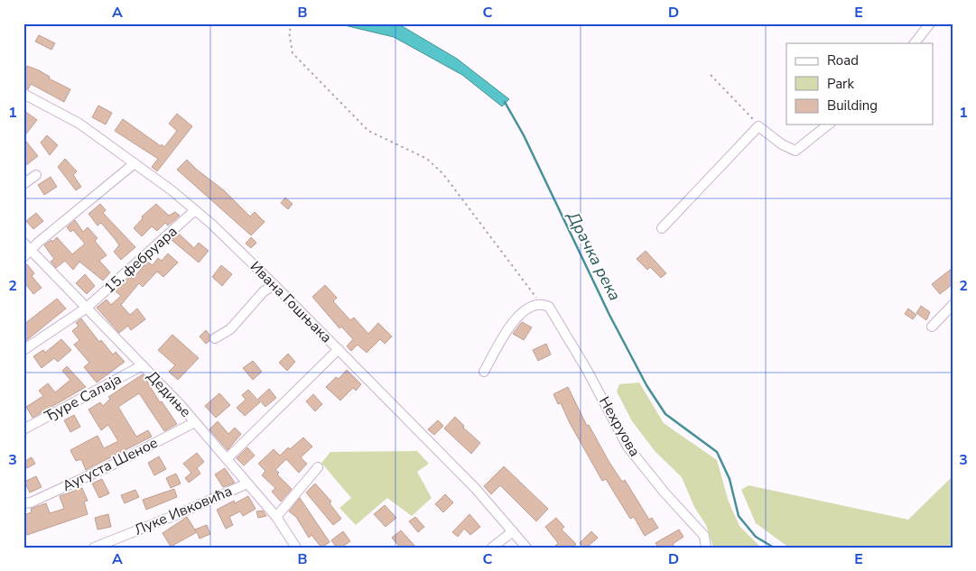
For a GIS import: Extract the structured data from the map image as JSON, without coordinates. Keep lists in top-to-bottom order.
{
  "streets": {
    "street": [
      "15. фебруара",
      "Ивана Гошњака",
      "Дедиње",
      "Ђуре Салаја",
      "Нехруова",
      "Аугуста Шеное",
      "Луке Ивковића"
    ]
  },
  "crossings": [
    ["15. фебруара", "Ивана Гошњака"],
    ["15. фебруара", "Дедиње"],
    ["Дедиње", "Ђуре Салаја"],
    ["Дедиње", "Аугуста Шеное"],
    ["Дедиње", "Луке Ивковића"]
  ],
  "water": ["Драчка река"],
  "legend": ["Road", "Park", "Building"],
  "grid": {
    "columns": [
      "A",
      "B",
      "C",
      "D",
      "E"
    ],
    "rows": ["1", "2", "3"]
  }
}
